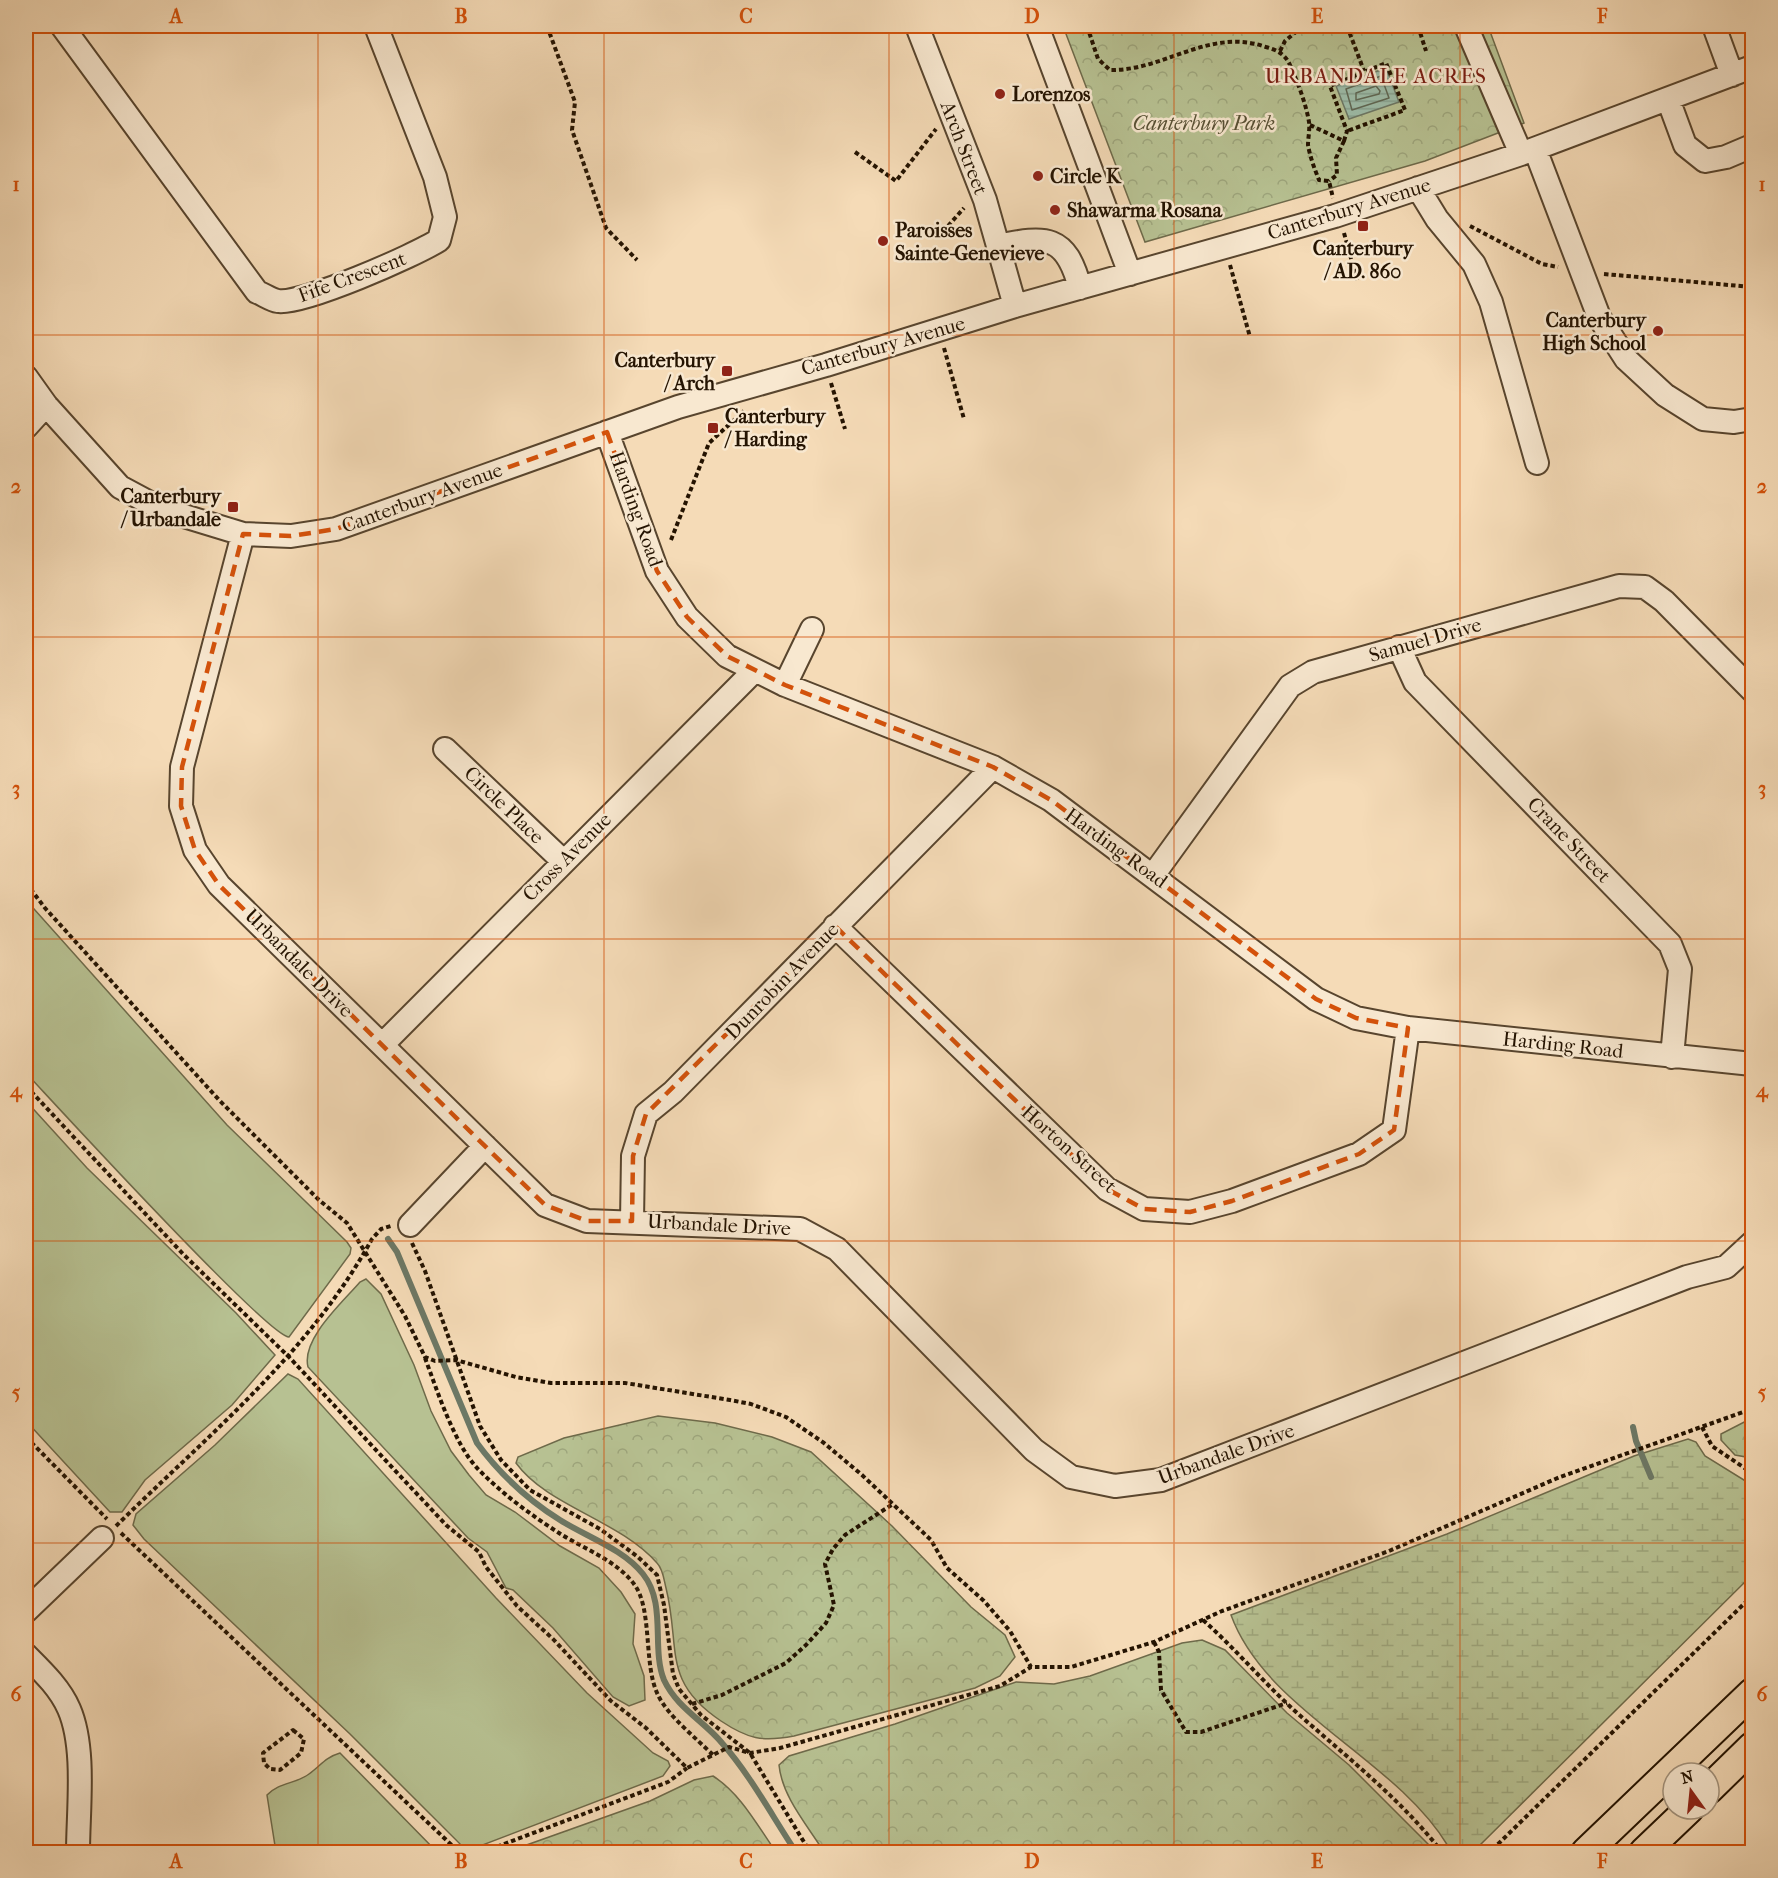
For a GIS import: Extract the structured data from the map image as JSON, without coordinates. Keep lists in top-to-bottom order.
{
  "streets": {
    "street": [
      "Arch Street",
      "Canterbury Avenue",
      "Fife Crescent",
      "Harding Road",
      "Samuel Drive",
      "Circle Place",
      "Crane Street",
      "Cross Avenue",
      "Urbandale Drive",
      "Dunrobin Avenue",
      "Horton Street"
    ]
  },
  "crossings": [
    ["Arch Street", "Canterbury Avenue"],
    ["Canterbury Avenue", "Harding Road"],
    ["Canterbury Avenue", "Urbandale Drive"],
    ["Harding Road", "Samuel Drive"],
    ["Harding Road", "Crane Street"],
    ["Harding Road", "Cross Avenue"],
    ["Harding Road", "Dunrobin Avenue"],
    ["Harding Road", "Horton Street"],
    ["Samuel Drive", "Crane Street"],
    ["Circle Place", "Cross Avenue"],
    ["Cross Avenue", "Urbandale Drive"],
    ["Urbandale Drive", "Dunrobin Avenue"],
    ["Dunrobin Avenue", "Horton Street"]
  ],
  "districts": ["URBANDALE ACRES"],
  "parks": ["Canterbury Park"],
  "places": {
    "other": [
      "Lorenzos",
      "Circle K",
      "Shawarma Rosana",
      "Paroisses Sainte-Genevieve",
      "Canterbury High School"
    ],
    "transit": [
      "Canterbury / AD. 860",
      "Canterbury / Arch",
      "Canterbury / Harding",
      "Canterbury / Urbandale"
    ]
  },
  "north": "top",
  "grid": {
    "columns": [
      "A",
      "B",
      "C",
      "D",
      "E",
      "F"
    ],
    "rows": [
      "1",
      "2",
      "3",
      "4",
      "5",
      "6"
    ]
  }
}
